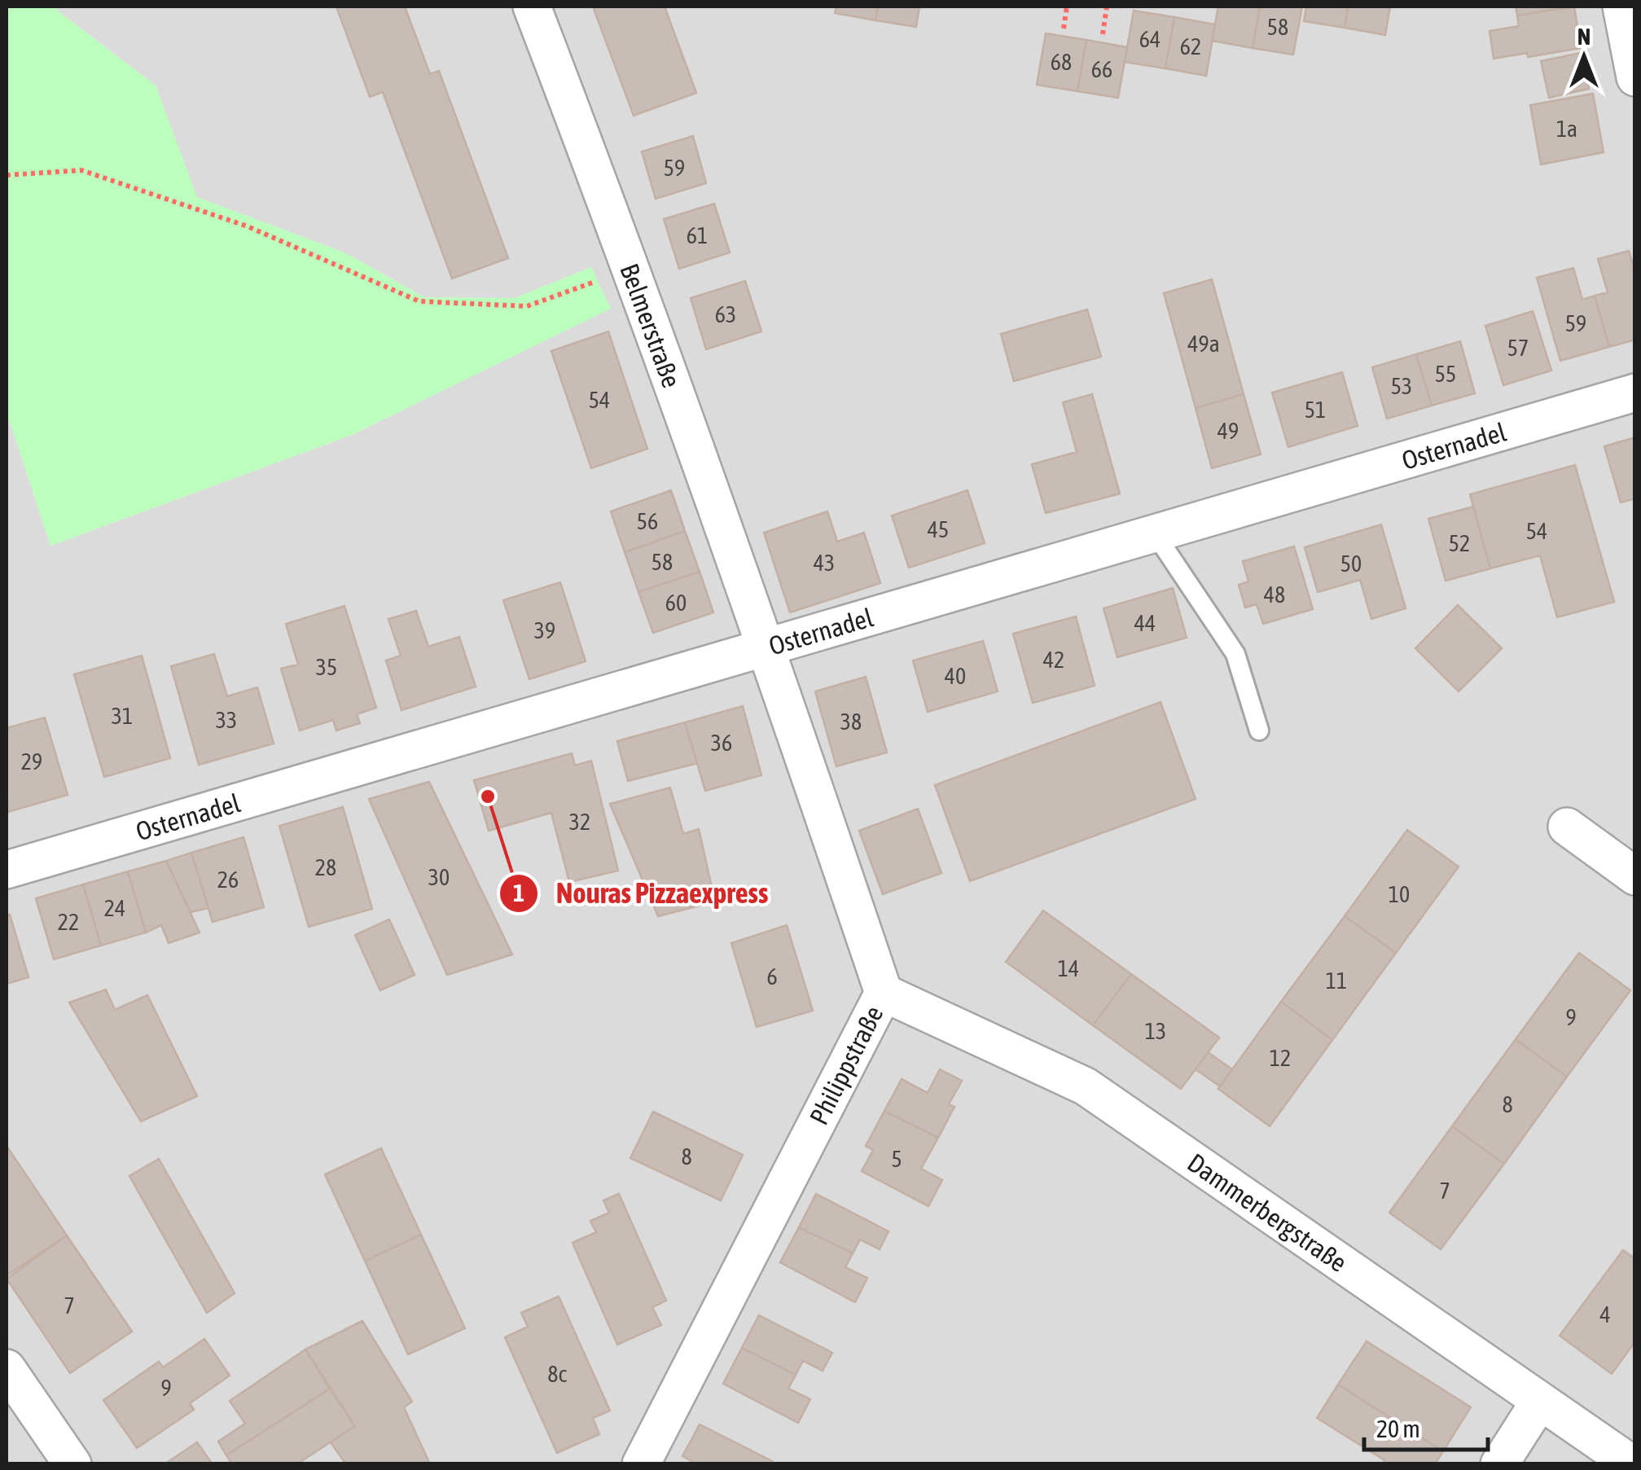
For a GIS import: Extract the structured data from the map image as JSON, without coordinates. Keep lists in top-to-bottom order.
{
  "streets": {
    "street": [
      "Belmerstraße",
      "Osternadel",
      "Philippstraße",
      "Dammerbergstraße"
    ]
  },
  "crossings": [
    ["Belmerstraße", "Osternadel"],
    ["Belmerstraße", "Philippstraße"],
    ["Osternadel", "Philippstraße"],
    ["Philippstraße", "Dammerbergstraße"]
  ],
  "places": ["Nouras Pizzaexpress"],
  "house_numbers": [
    "58",
    "64",
    "62",
    "68",
    "66",
    "1a",
    "59",
    "61",
    "63",
    "59",
    "49a",
    "57",
    "55",
    "53",
    "54",
    "51",
    "49",
    "56",
    "45",
    "54",
    "52",
    "58",
    "43",
    "50",
    "48",
    "60",
    "44",
    "39",
    "42",
    "35",
    "40",
    "31",
    "33",
    "38",
    "36",
    "29",
    "32",
    "28",
    "30",
    "26",
    "10",
    "24",
    "22",
    "14",
    "6",
    "11",
    "9",
    "13",
    "12",
    "8",
    "8",
    "5",
    "7",
    "7",
    "4",
    "8c",
    "9"
  ],
  "scale_bar": "20 m",
  "north": "top"
}
